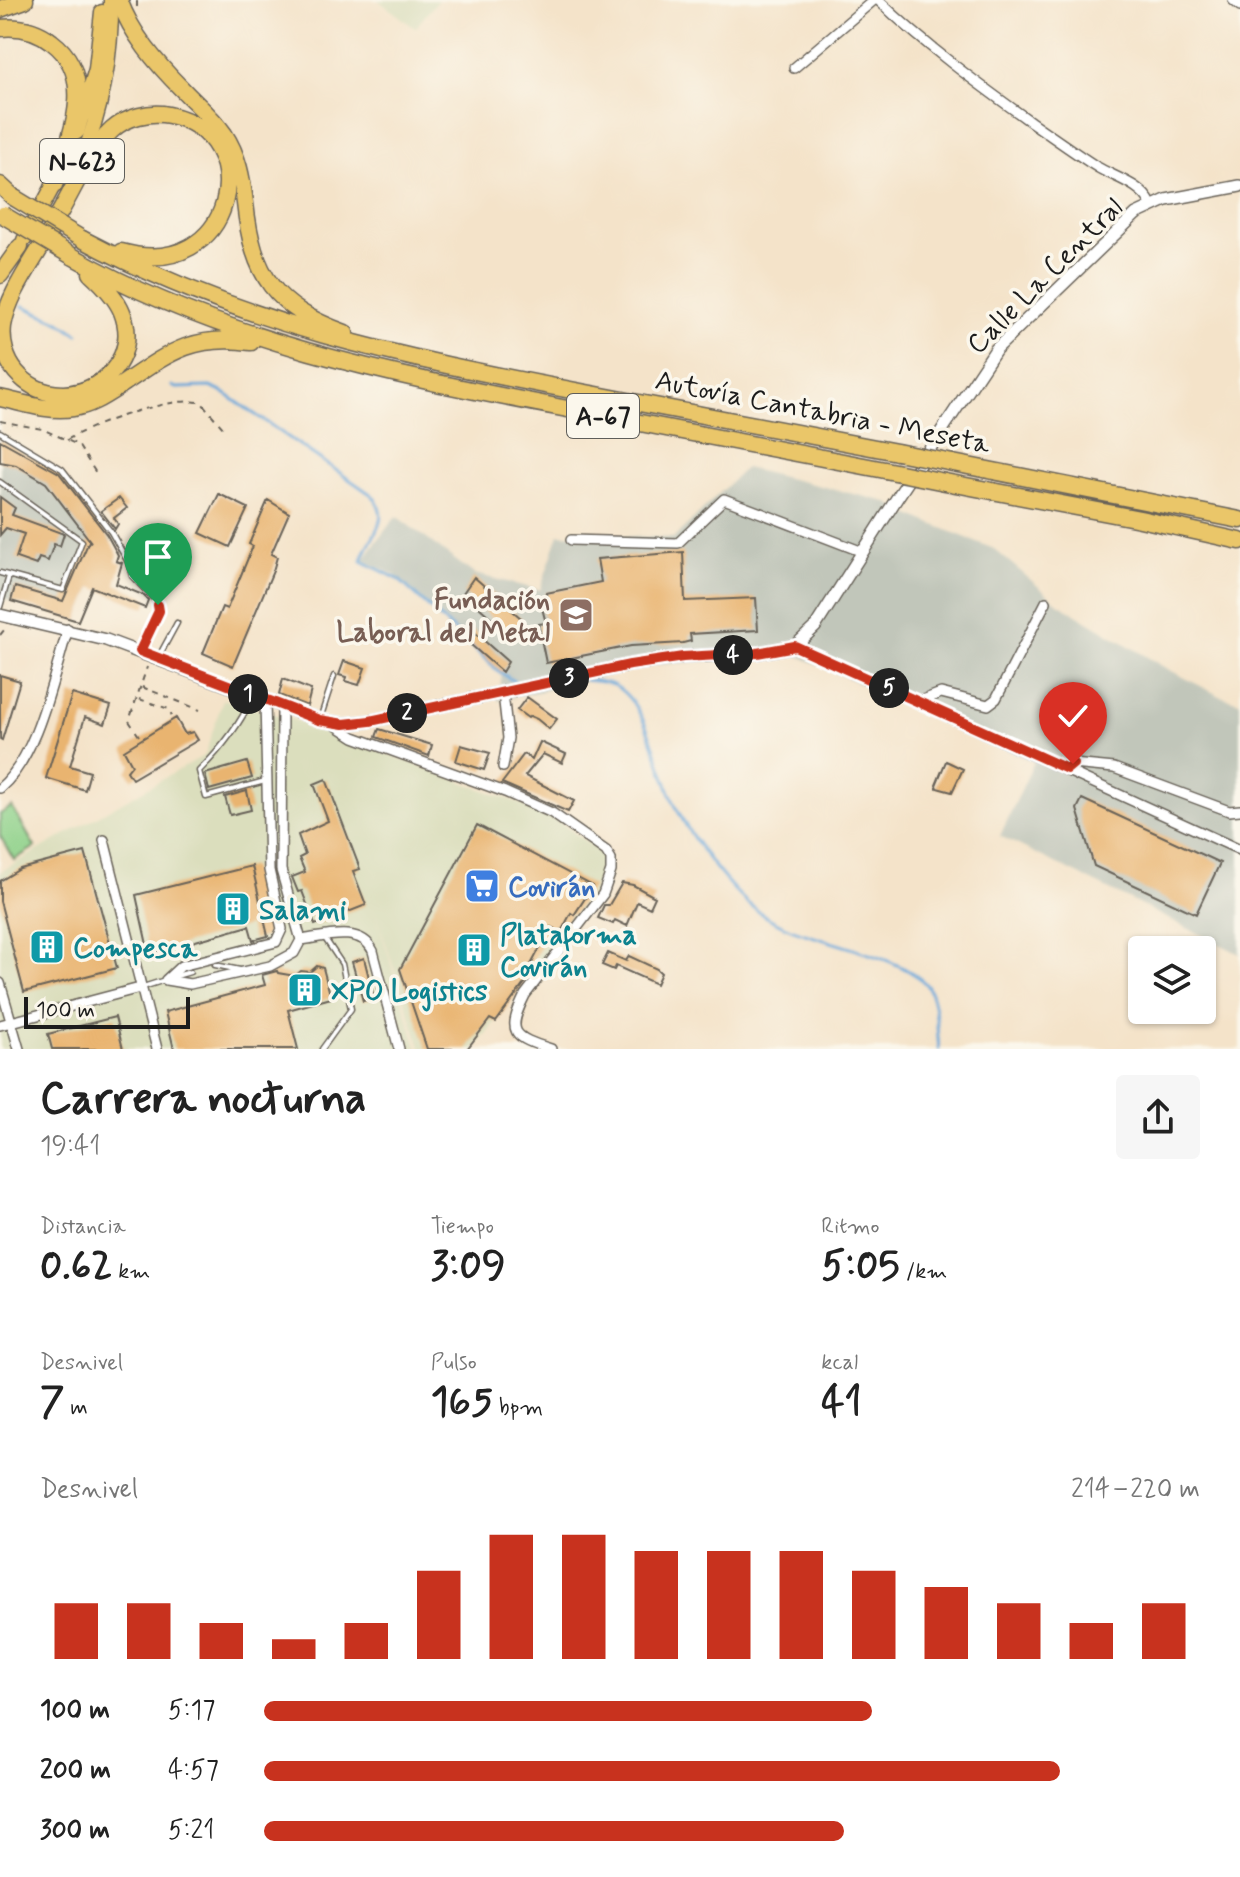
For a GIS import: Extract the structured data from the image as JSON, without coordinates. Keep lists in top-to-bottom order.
{
  "streets": {
    "highway": ["N-623", "Autovía Cantabria - Meseta", "A-67"],
    "street": ["Calle La Central"]
  },
  "places": {
    "school or university": ["Fundación Laboral del Metal"],
    "supermarket": ["Covirán"],
    "building": [
      "Salami",
      "Compesca",
      "Plataforma Covirán",
      "XPO Logistics"
    ]
  },
  "scale_bar": "100 m",
  "page": {
    "pins": [
      "4",
      "3",
      "5",
      "1",
      "2"
    ],
    "scale": "100 m",
    "heading": ["Carrera nocturna", "19:41"],
    "stats": [
      ["Distancia", "0.62 km"],
      ["Tiempo", "3:09"],
      ["Ritmo", "5:05 /km"],
      ["Desnivel", "7 m"],
      ["Pulso", "165 bpm"],
      ["kcal", "41"]
    ],
    "chart": ["Desnivel", "214–220 m"],
    "list": [
      {
        "name": "100 m",
        "note": "5:17"
      },
      {
        "name": "200 m",
        "note": "4:57"
      },
      {
        "name": "300 m",
        "note": "5:21"
      }
    ]
  }
}
